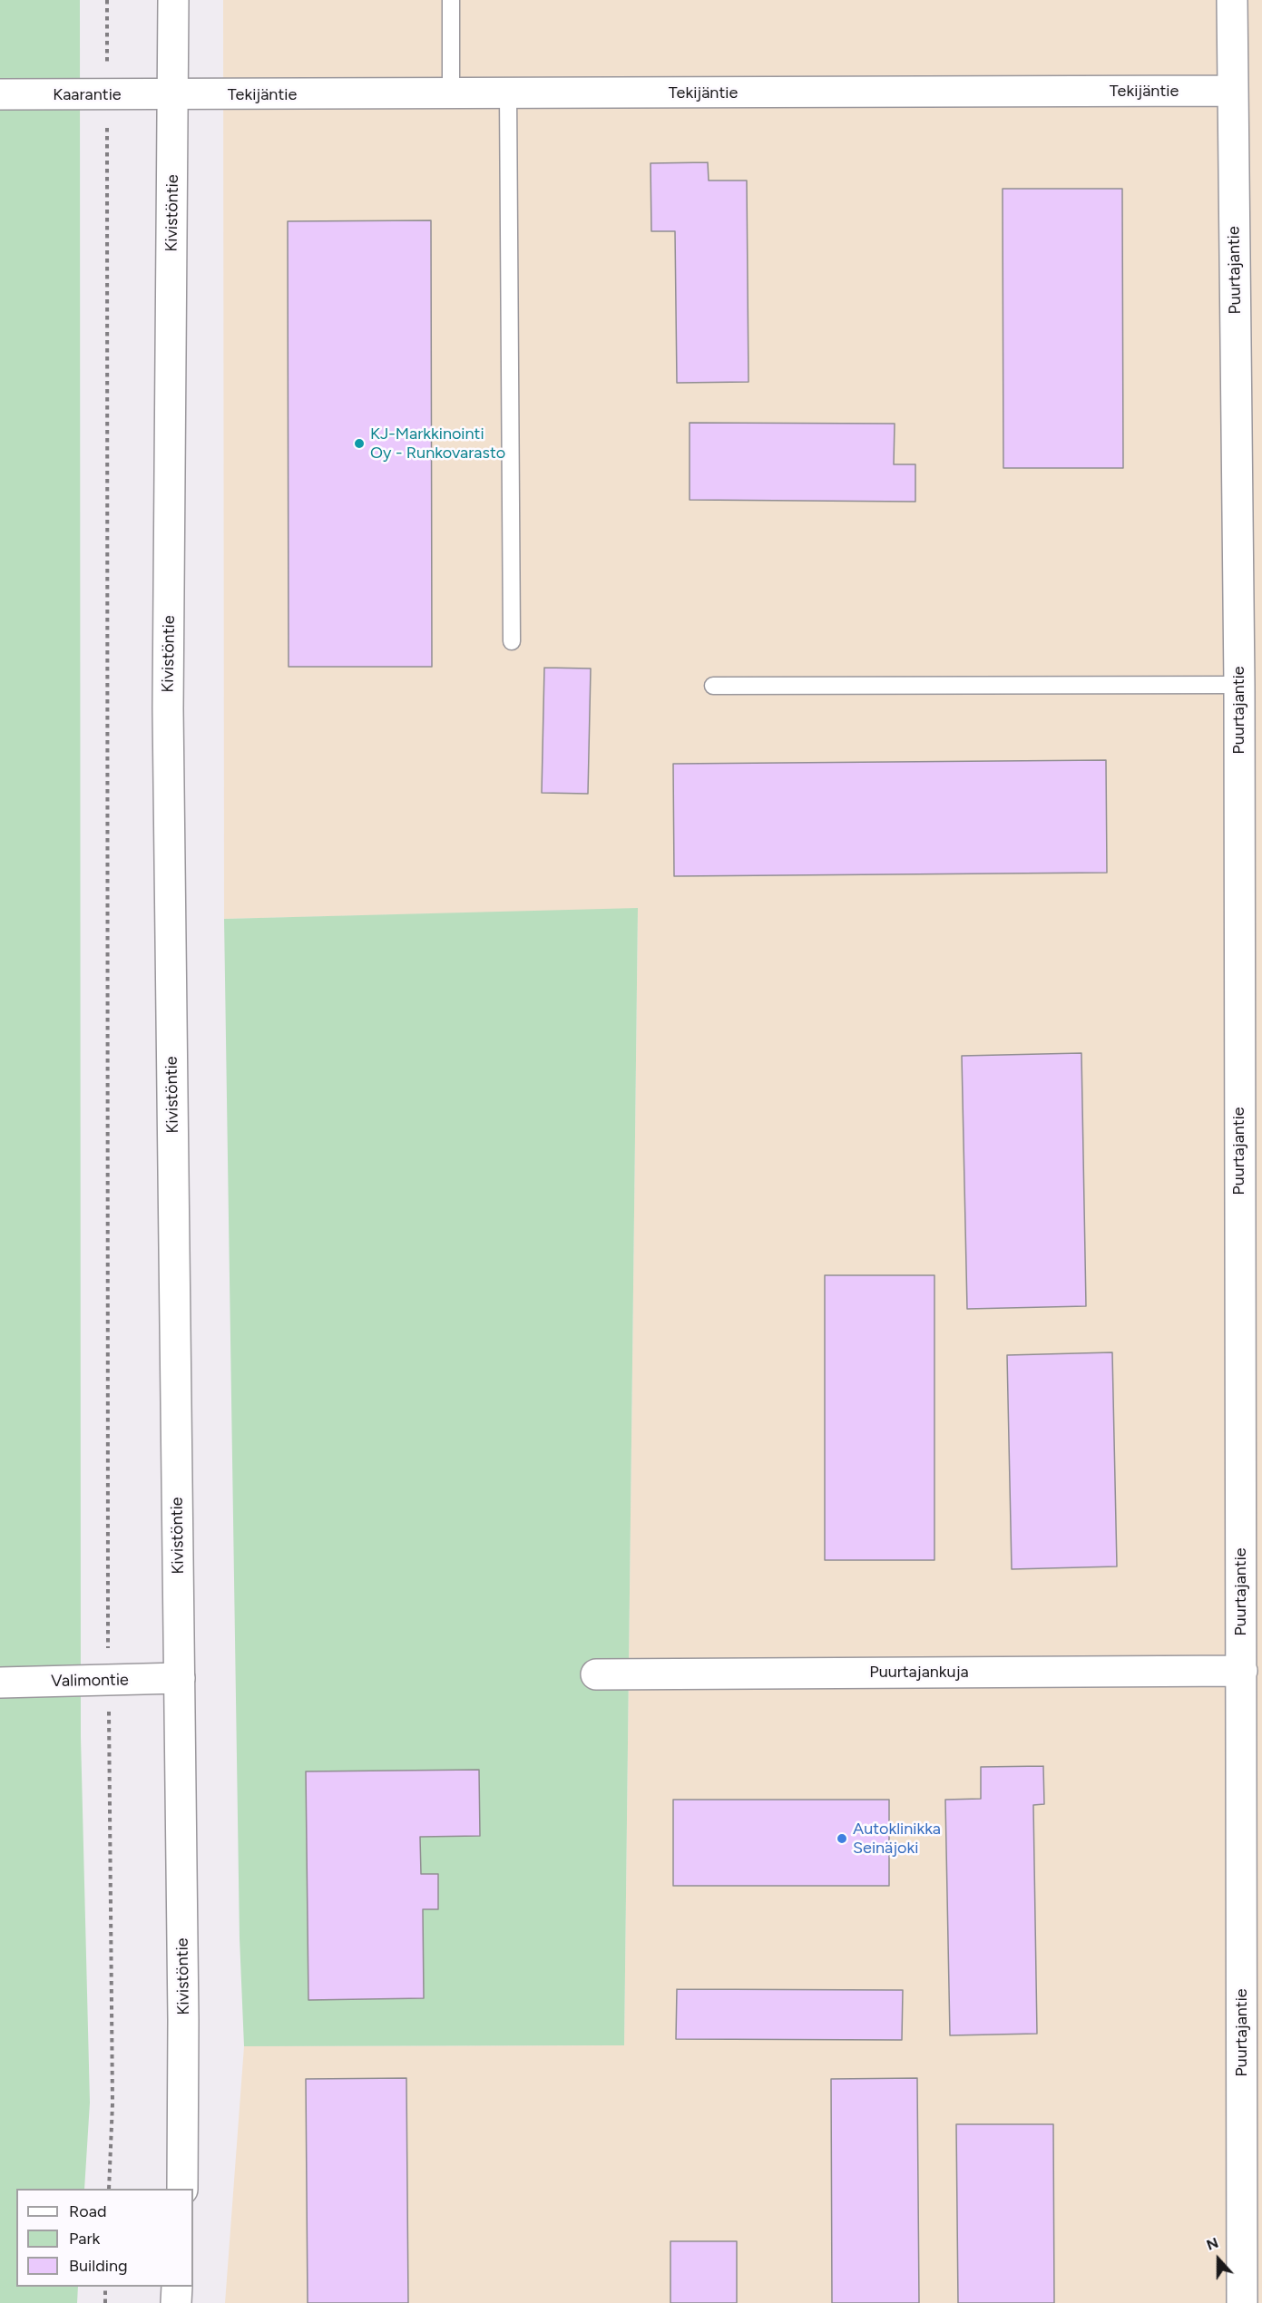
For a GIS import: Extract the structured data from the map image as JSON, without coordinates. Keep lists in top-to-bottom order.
{
  "streets": {
    "street": [
      "Tekijäntie",
      "Kaarantie",
      "Kivistöntie",
      "Puurtajantie",
      "Puurtajankuja",
      "Valimontie"
    ]
  },
  "crossings": [
    ["Tekijäntie", "Kaarantie"],
    ["Tekijäntie", "Kivistöntie"],
    ["Tekijäntie", "Puurtajantie"],
    ["Kaarantie", "Kivistöntie"],
    ["Kivistöntie", "Valimontie"],
    ["Puurtajantie", "Puurtajankuja"]
  ],
  "places": ["KJ-Markkinointi Oy - Runkovarasto", "Autoklinikka Seinäjoki"],
  "legend": ["Road", "Park", "Building"],
  "north": "top"
}
